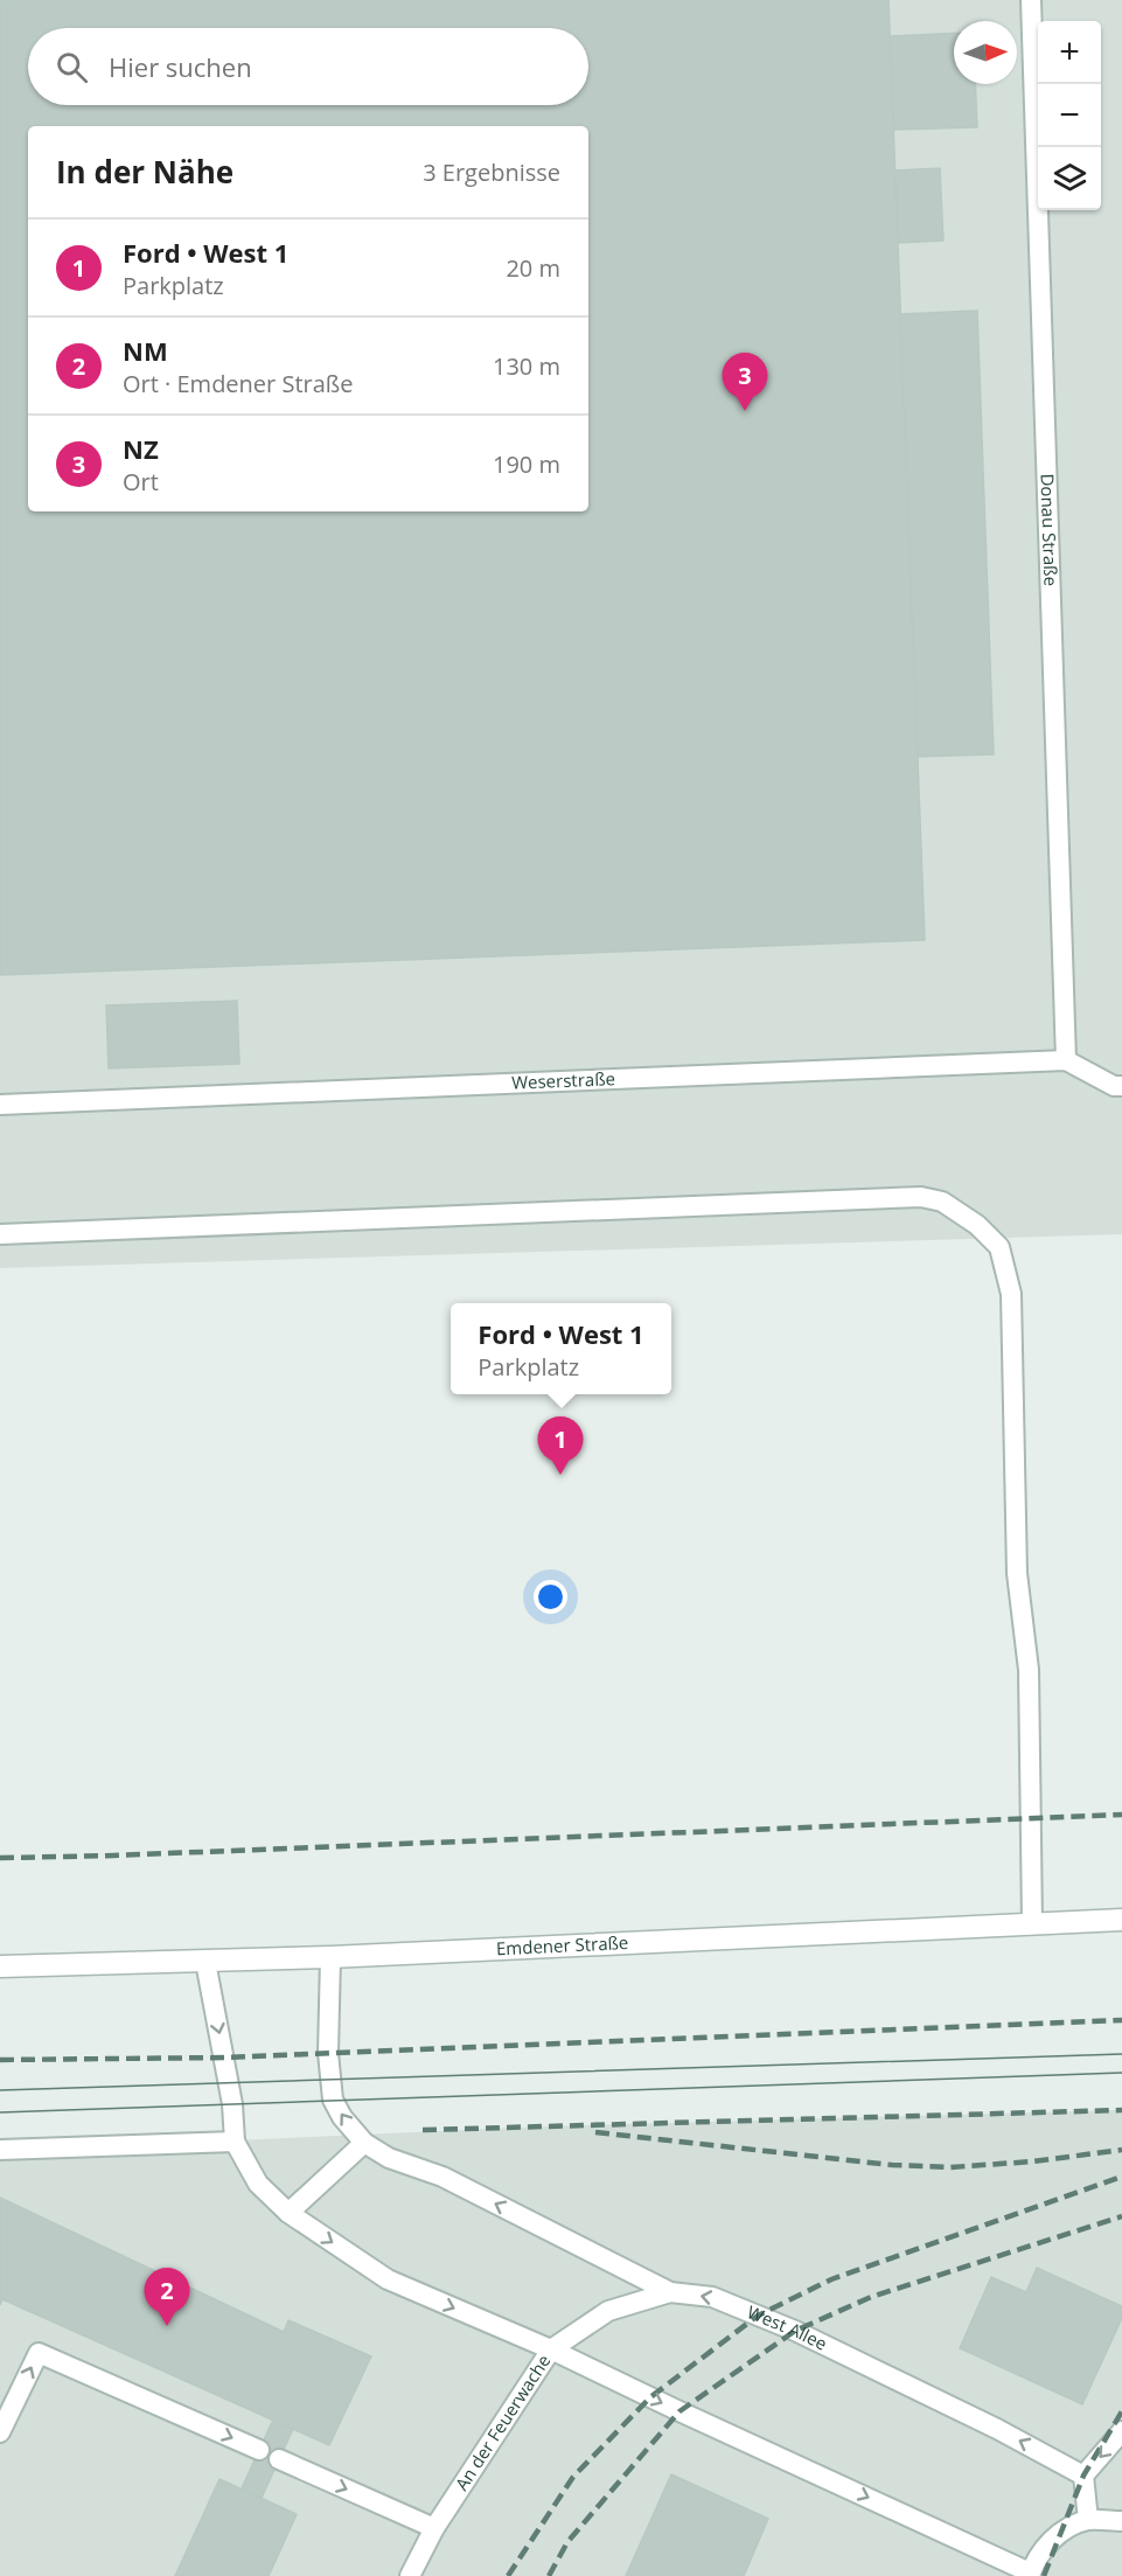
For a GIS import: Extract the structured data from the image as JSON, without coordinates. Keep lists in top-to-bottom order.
{
  "streets": {
    "street": ["Emdener Straße"],
    "lane": [
      "Donau Straße",
      "Weserstraße",
      "West Allee",
      "An der Feuerwache"
    ]
  },
  "crossings": [
    ["Donau Straße", "Weserstraße"],
    ["West Allee", "An der Feuerwache"]
  ],
  "north": "right",
  "page": {
    "map_buttons": ["+", "−"],
    "search": "Hier suchen",
    "heading": ["In der Nähe", "3 Ergebnisse"],
    "list": [
      {
        "mark": "1",
        "name": "Ford • West 1",
        "note": "Parkplatz",
        "value": "20 m"
      },
      {
        "mark": "2",
        "name": "NM",
        "note": "Ort · Emdener Straße",
        "value": "130 m"
      },
      {
        "mark": "3",
        "name": "NZ",
        "note": "Ort",
        "value": "190 m"
      }
    ],
    "pins": ["3", "1", "2"],
    "popup": ["Ford • West 1", "Parkplatz"]
  }
}
